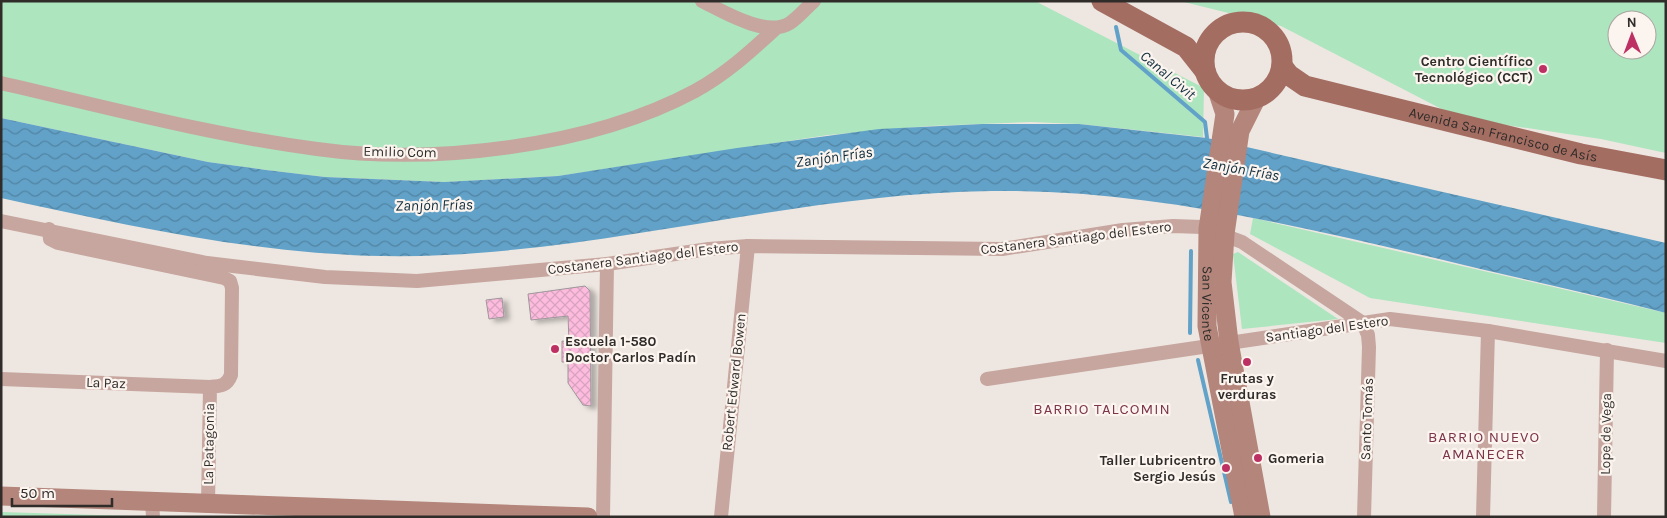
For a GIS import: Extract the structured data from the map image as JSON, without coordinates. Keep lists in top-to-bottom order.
{
  "streets": {
    "main road": ["Avenida San Francisco de Asís", "San Vicente"],
    "street": [
      "Emilio Com",
      "Costanera Santiago del Estero",
      "Santiago del Estero",
      "Robert Edward Bowen",
      "La Paz",
      "Santo Tomás",
      "Lope de Vega",
      "La Patagonia"
    ]
  },
  "crossings": [
    ["Avenida San Francisco de Asís", "San Vicente"],
    ["Costanera Santiago del Estero", "San Vicente"],
    ["Costanera Santiago del Estero", "Santiago del Estero"],
    ["Costanera Santiago del Estero", "Robert Edward Bowen"],
    ["Costanera Santiago del Estero", "Santo Tomás"],
    ["Costanera Santiago del Estero", "La Patagonia"],
    ["San Vicente", "Santiago del Estero"],
    ["Santiago del Estero", "Santo Tomás"],
    ["Santiago del Estero", "Lope de Vega"],
    ["La Paz", "La Patagonia"]
  ],
  "districts": ["BARRIO TALCOMIN", "BARRIO NUEVO AMANECER"],
  "water": ["Canal Civit", "Zanjón Frías"],
  "places": [
    "Centro Científico Tecnológico (CCT)",
    "Escuela 1-580 Doctor Carlos Padín",
    "Frutas y verduras",
    "Gomeria",
    "Taller Lubricentro Sergio Jesús"
  ],
  "scale_bar": "50 m",
  "north": "top"
}
